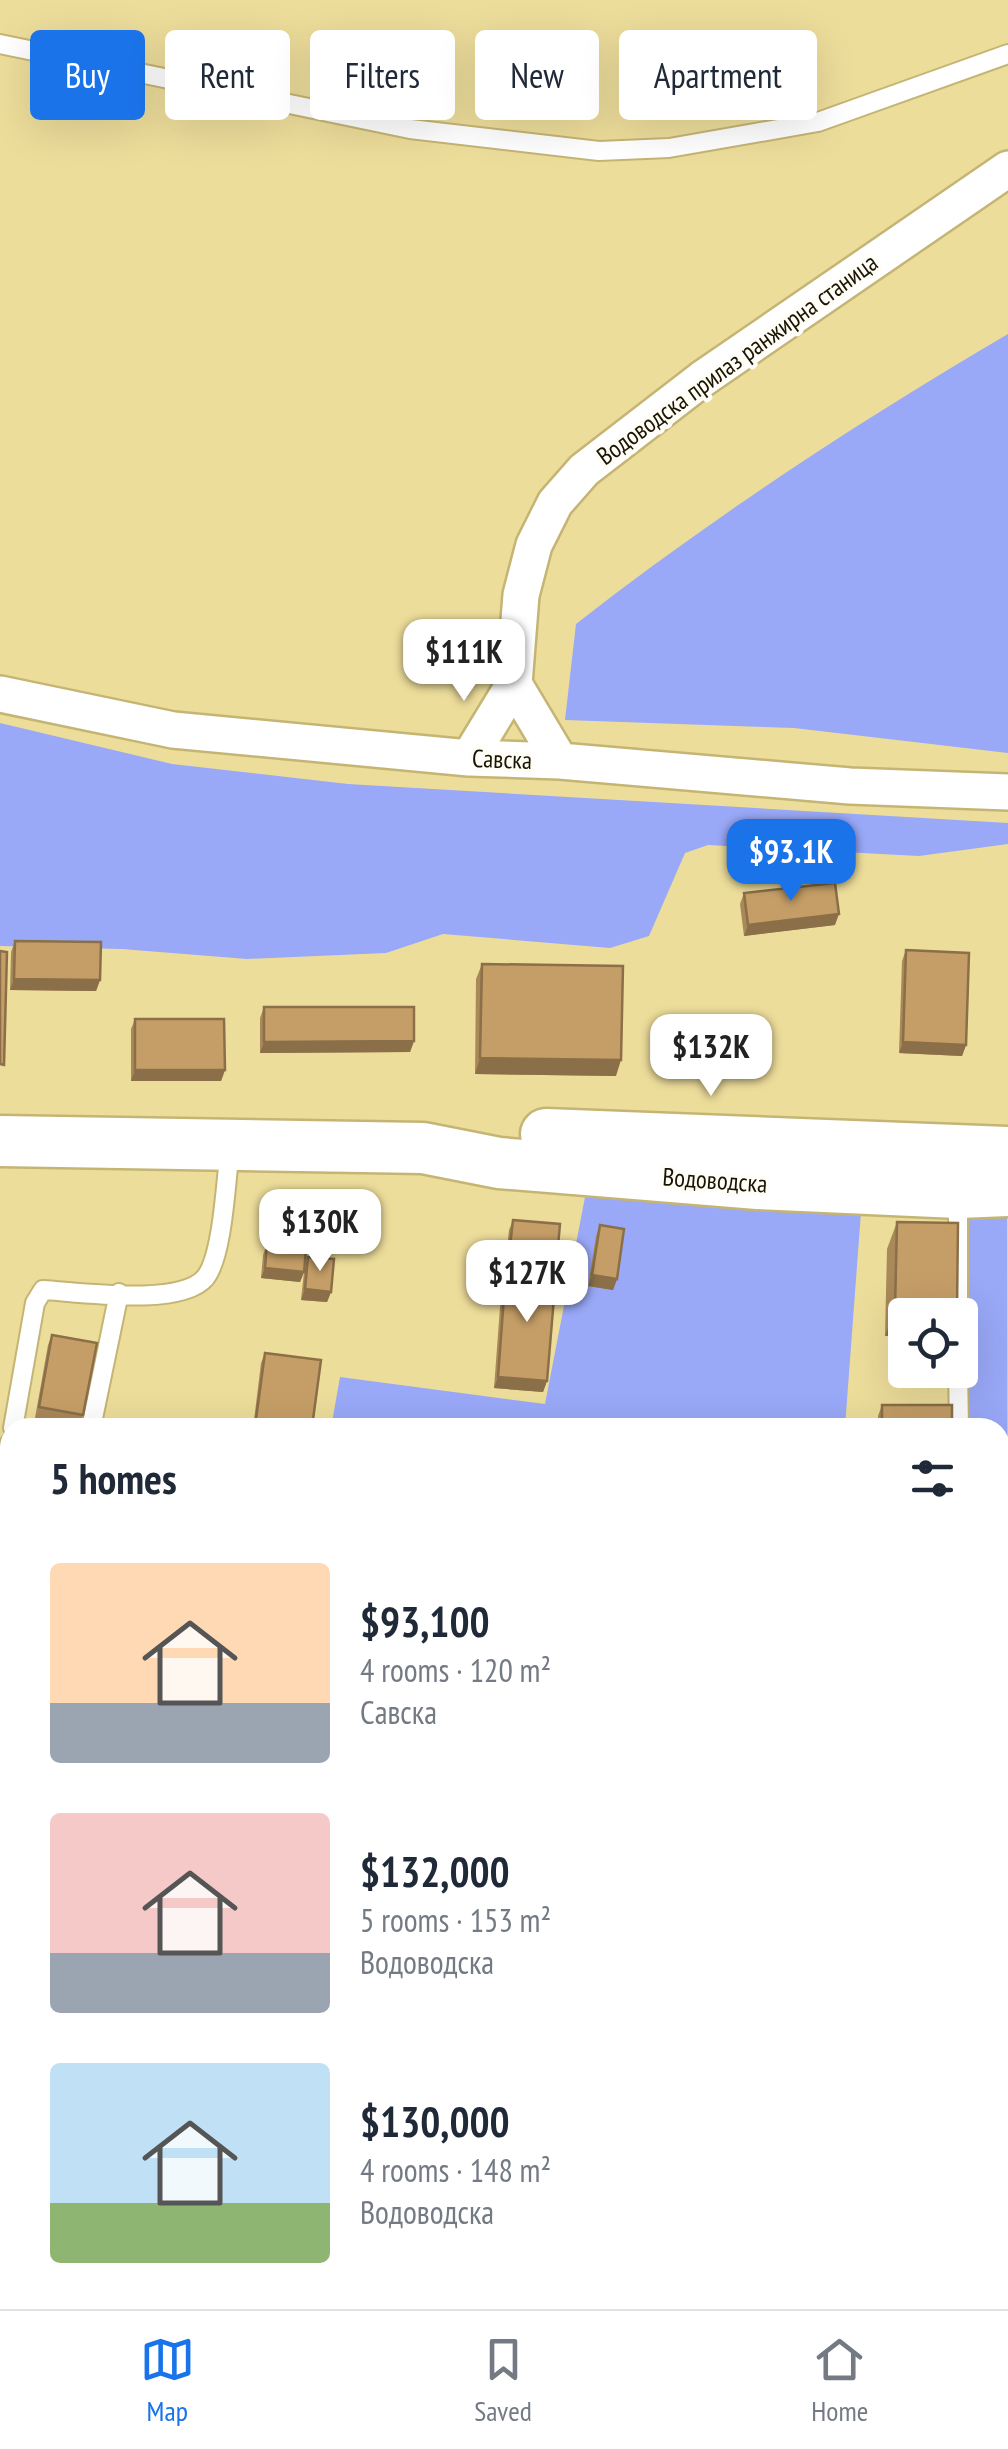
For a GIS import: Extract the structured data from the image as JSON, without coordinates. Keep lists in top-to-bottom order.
{
  "streets": {
    "main road": ["Водоводска"],
    "street": ["Водоводска прилаз ранжирна станица", "Савска"]
  },
  "page": {
    "chip": [
      "Buy",
      "Rent",
      "Filters",
      "New",
      "Apartment"
    ],
    "price": [
      "$111K",
      "$93.1K",
      "$132K",
      "$130K",
      "$127K"
    ],
    "heading": "5 homes",
    "list": [
      {
        "name": "$93,100",
        "note": "4 rooms · 120 m² · Савска"
      },
      {
        "name": "$132,000",
        "note": "5 rooms · 153 m² · Водоводска"
      },
      {
        "name": "$130,000",
        "note": "4 rooms · 148 m² · Водоводска"
      }
    ],
    "tabs": ["Map", "Saved", "Home"]
  }
}
